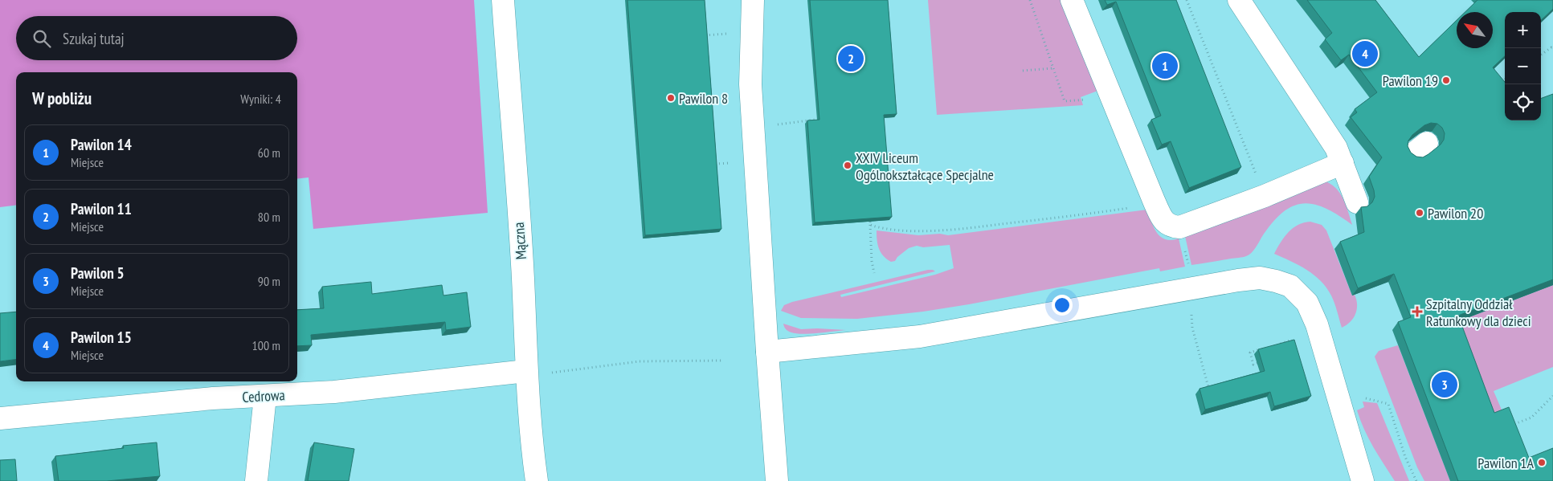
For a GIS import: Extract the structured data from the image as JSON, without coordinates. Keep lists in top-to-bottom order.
{
  "streets": {
    "street": ["Mączna", "Cedrowa"]
  },
  "crossings": [
    ["Mączna", "Cedrowa"]
  ],
  "places": {
    "other": [
      "Pawilon 19",
      "Pawilon 8",
      "XXIV Liceum Ogólnokształcące Specjalne",
      "Pawilon 20",
      "Pawilon 1A"
    ],
    "health": ["Szpitalny Oddział Ratunkowy dla dzieci"]
  },
  "north": "top left",
  "page": {
    "map_buttons": ["+", "−"],
    "search": "Szukaj tutaj",
    "pins": [
      "4",
      "2",
      "1",
      "3"
    ],
    "heading": ["W pobliżu", "Wyniki: 4"],
    "list": [
      {
        "mark": "1",
        "name": "Pawilon 14",
        "note": "Miejsce",
        "value": "60 m"
      },
      {
        "mark": "2",
        "name": "Pawilon 11",
        "note": "Miejsce",
        "value": "80 m"
      },
      {
        "mark": "3",
        "name": "Pawilon 5",
        "note": "Miejsce",
        "value": "90 m"
      },
      {
        "mark": "4",
        "name": "Pawilon 15",
        "note": "Miejsce",
        "value": "100 m"
      }
    ]
  }
}
